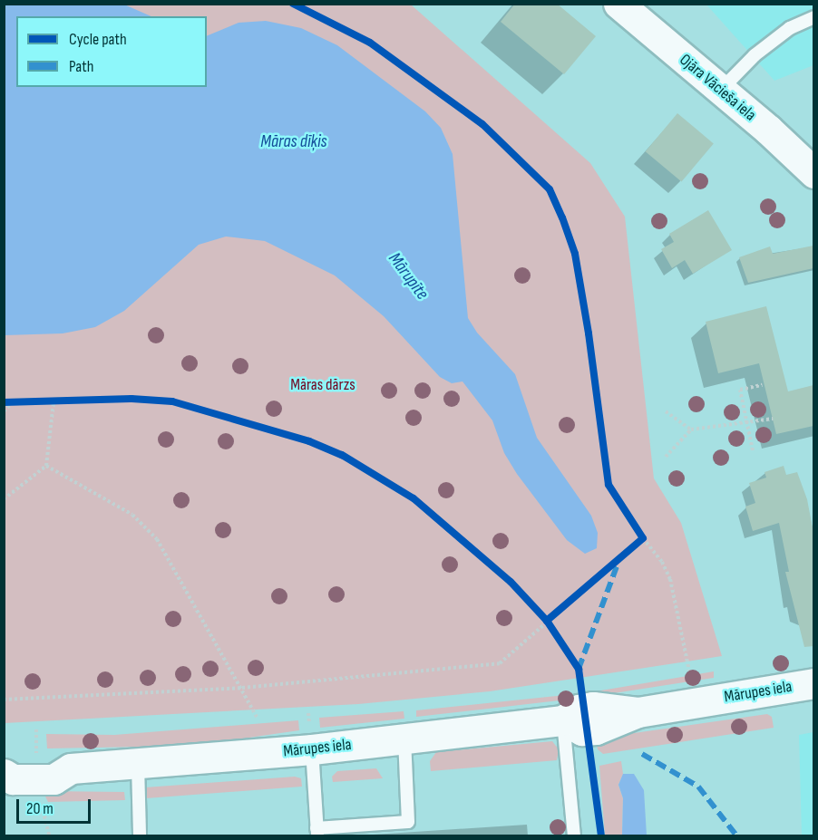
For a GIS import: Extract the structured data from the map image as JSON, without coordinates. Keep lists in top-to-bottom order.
{
  "streets": {
    "street": ["Ojāra Vācieša iela", "Mārupes iela"]
  },
  "water": ["Māras dīķis", "Mārupīte"],
  "parks": ["Māras dārzs"],
  "legend": ["Cycle path", "Path"],
  "scale_bar": "20 m"
}
